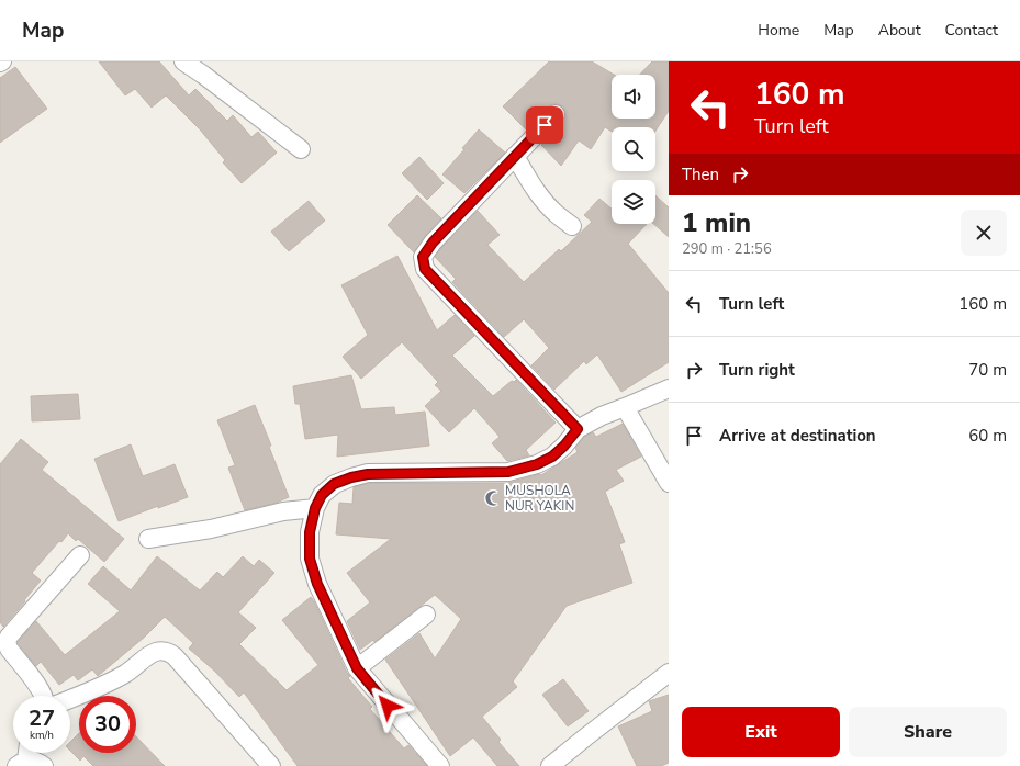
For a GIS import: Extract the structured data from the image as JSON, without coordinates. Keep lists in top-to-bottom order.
{
  "places": {
    "mosque": ["MUSHOLA NUR YAKIN"]
  },
  "page": {
    "header": "Map",
    "nav": [
      "Home",
      "Map",
      "About",
      "Contact"
    ],
    "turn": ["160 m", "Turn left"],
    "then": "Then",
    "heading": ["1 min", "290 m · 21:56"],
    "list": [
      {
        "name": "Turn left",
        "value": "160 m"
      },
      {
        "name": "Turn right",
        "value": "70 m"
      },
      {
        "name": "Arrive at destination",
        "value": "60 m"
      }
    ],
    "speed": "27 km/h",
    "limit": "30",
    "buttons": ["Exit", "Share"]
  }
}
